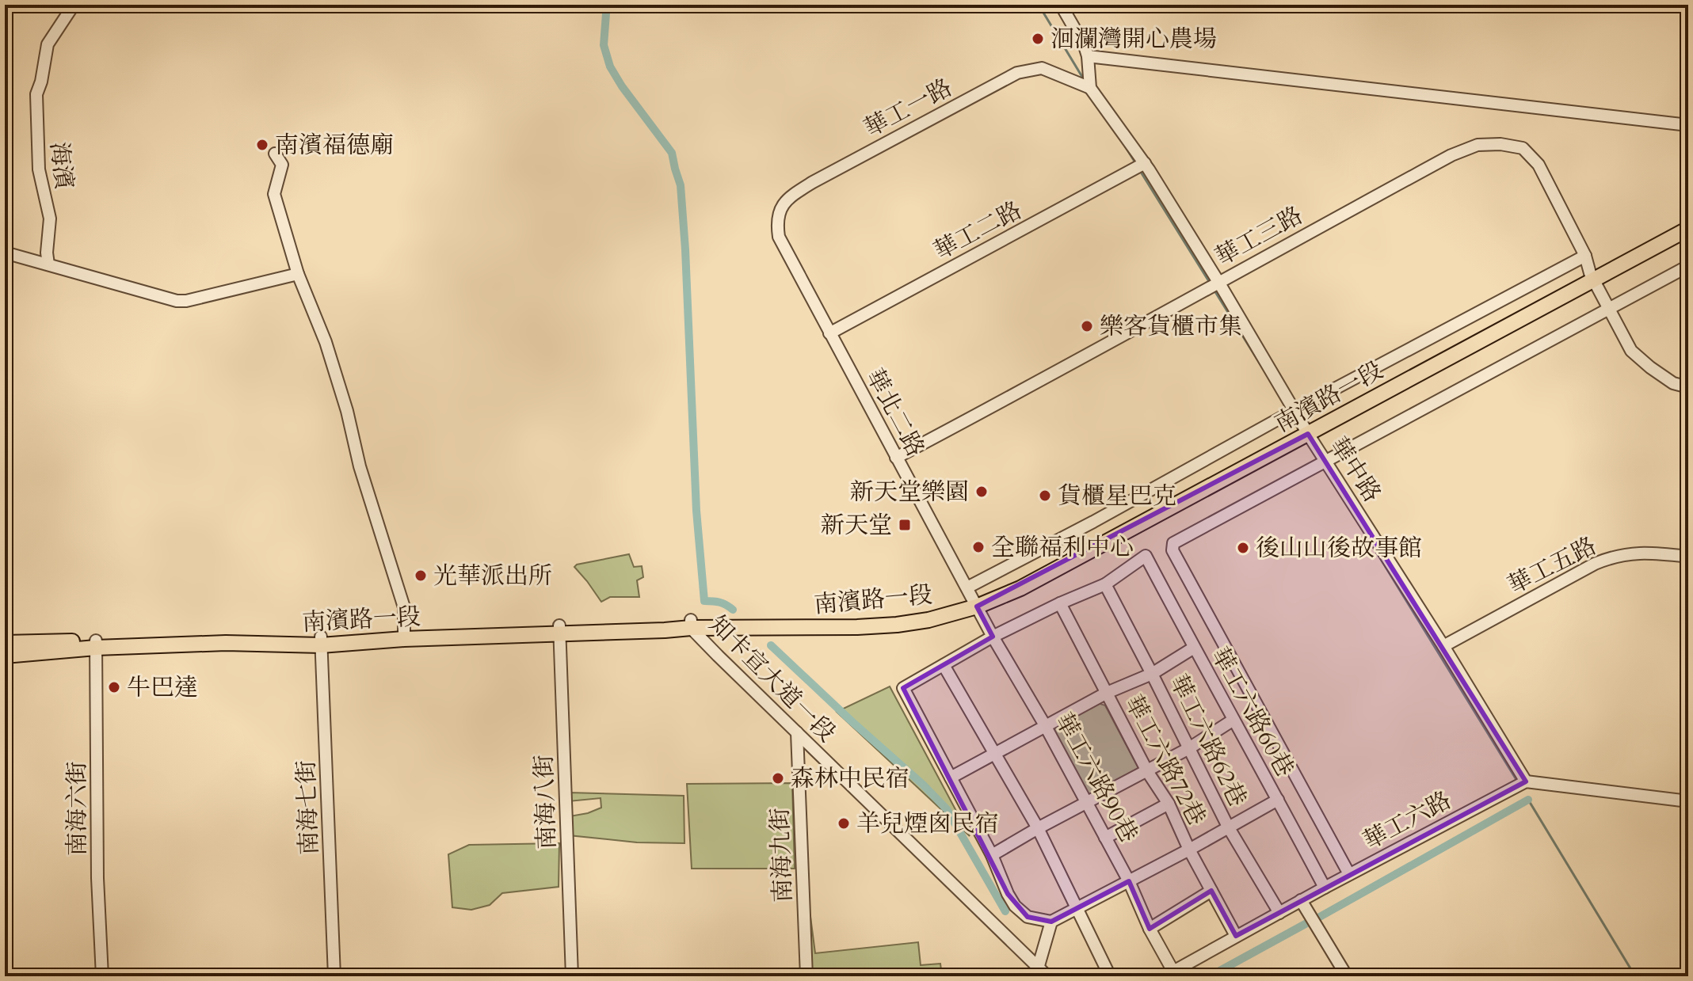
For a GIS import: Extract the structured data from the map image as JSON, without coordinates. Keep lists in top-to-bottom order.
{
  "streets": {
    "main road": ["南濱路一段"],
    "street": [
      "華工一路",
      "海濱",
      "華工二路",
      "華工三路",
      "華北二路",
      "華中路",
      "華工五路",
      "知卡宣大道一段",
      "華工六路60巷",
      "華工六路62巷",
      "華工六路72巷",
      "華工六路90巷",
      "南海八街",
      "南海七街",
      "南海六街",
      "華工六路",
      "南海九街"
    ]
  },
  "crossings": [
    ["華工一路", "華北二路"],
    ["華工一路", "華中路"],
    ["華工二路", "華北二路"],
    ["華工二路", "華中路"],
    ["華工三路", "南濱路一段"],
    ["華工三路", "華北二路"],
    ["華工三路", "華中路"],
    ["南濱路一段", "華北二路"],
    ["南濱路一段", "華中路"],
    ["南濱路一段", "知卡宣大道一段"],
    ["南濱路一段", "華工六路90巷"],
    ["南濱路一段", "南海八街"],
    ["南濱路一段", "南海七街"],
    ["南濱路一段", "南海六街"],
    ["華北二路", "華工六路90巷"],
    ["華中路", "華工五路"],
    ["華中路", "華工六路"],
    ["知卡宣大道一段", "南海九街"],
    ["華工六路60巷", "華工六路62巷"],
    ["華工六路60巷", "華工六路"],
    ["華工六路62巷", "華工六路"],
    ["華工六路72巷", "華工六路"],
    ["華工六路90巷", "華工六路"]
  ],
  "places": {
    "other": [
      "洄瀾灣開心農場",
      "南濱福德廟",
      "樂客貨櫃市集",
      "新天堂樂園",
      "貨櫃星巴克",
      "全聯福利中心",
      "後山山後故事館",
      "光華派出所",
      "牛巴達",
      "森林中民宿",
      "羊兒煙囪民宿"
    ],
    "transit": ["新天堂"]
  }
}
